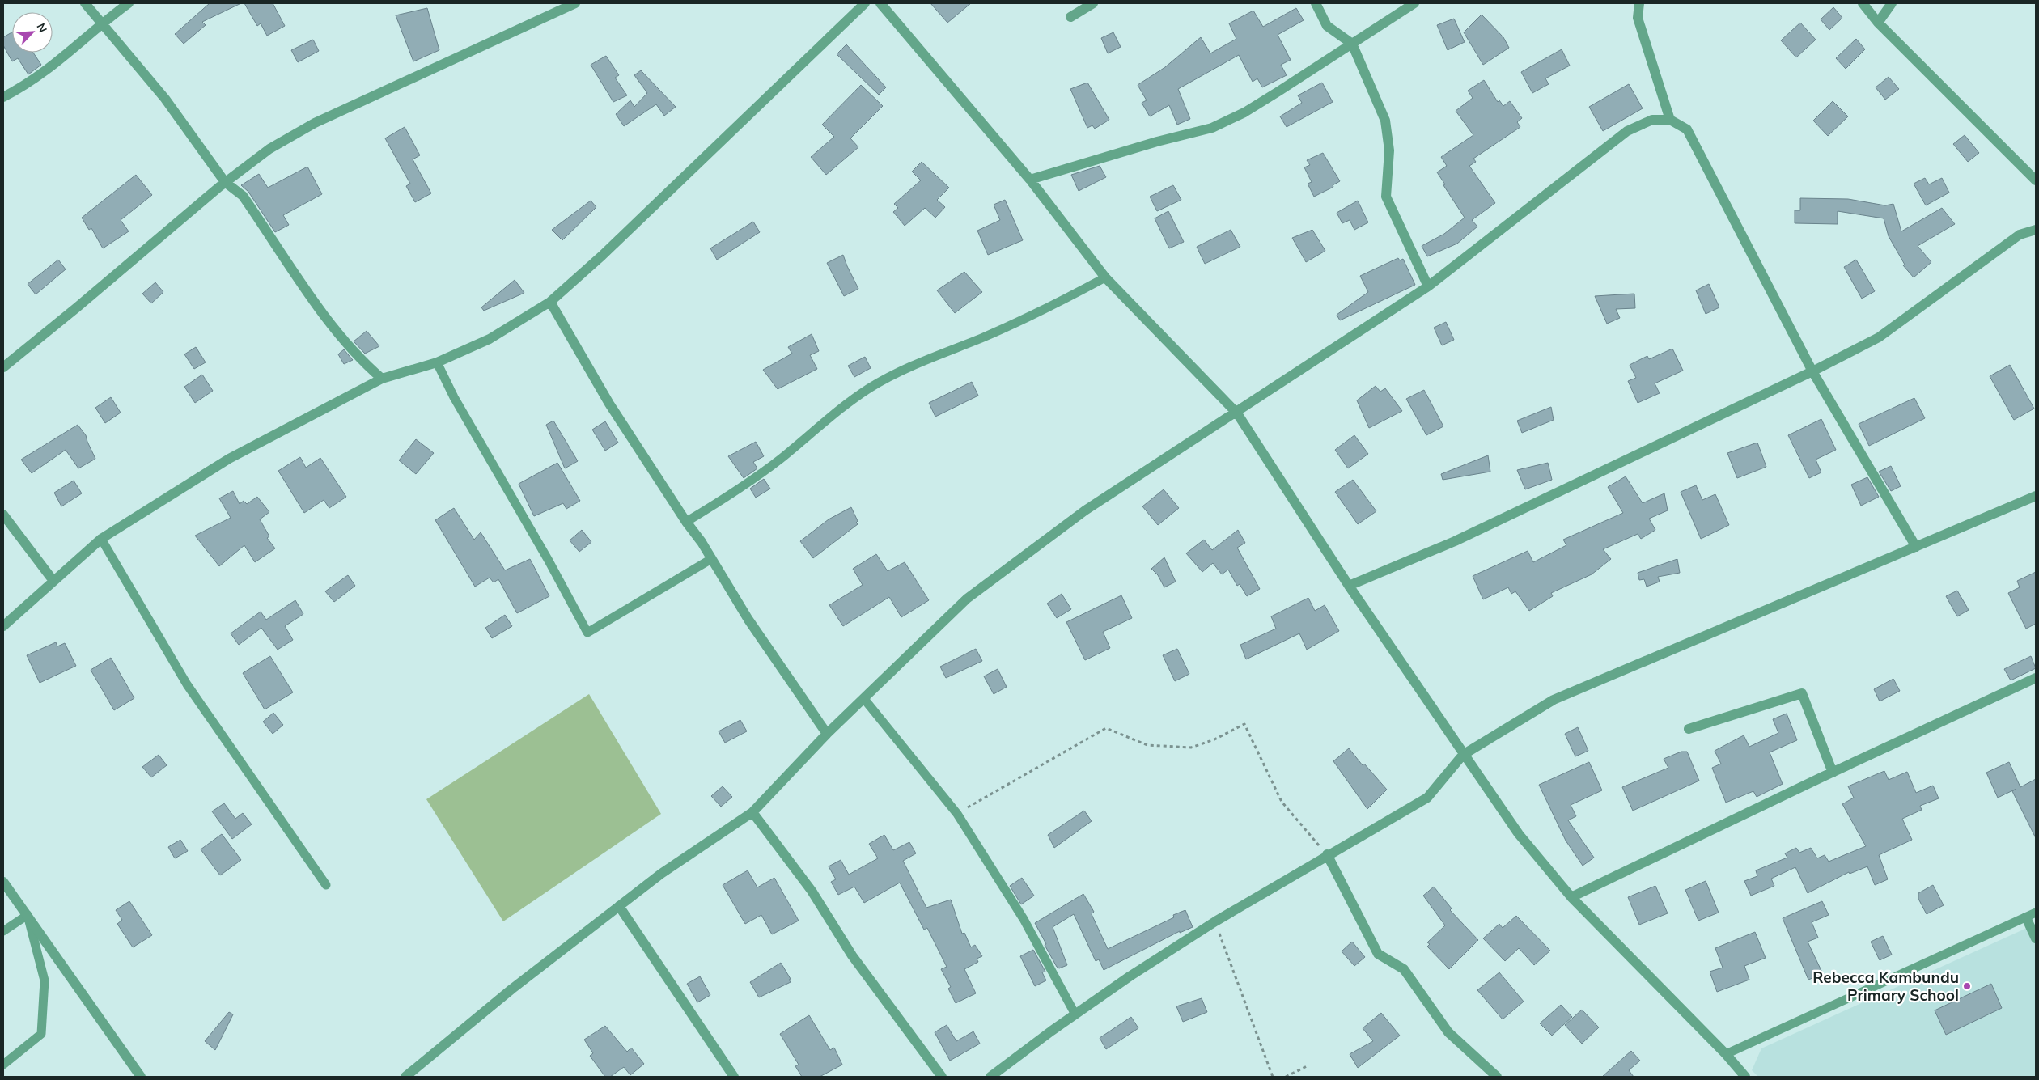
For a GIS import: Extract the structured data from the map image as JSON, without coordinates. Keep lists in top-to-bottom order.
{
  "places": ["Rebecca Kambundu Primary School"],
  "north": "top right"
}
